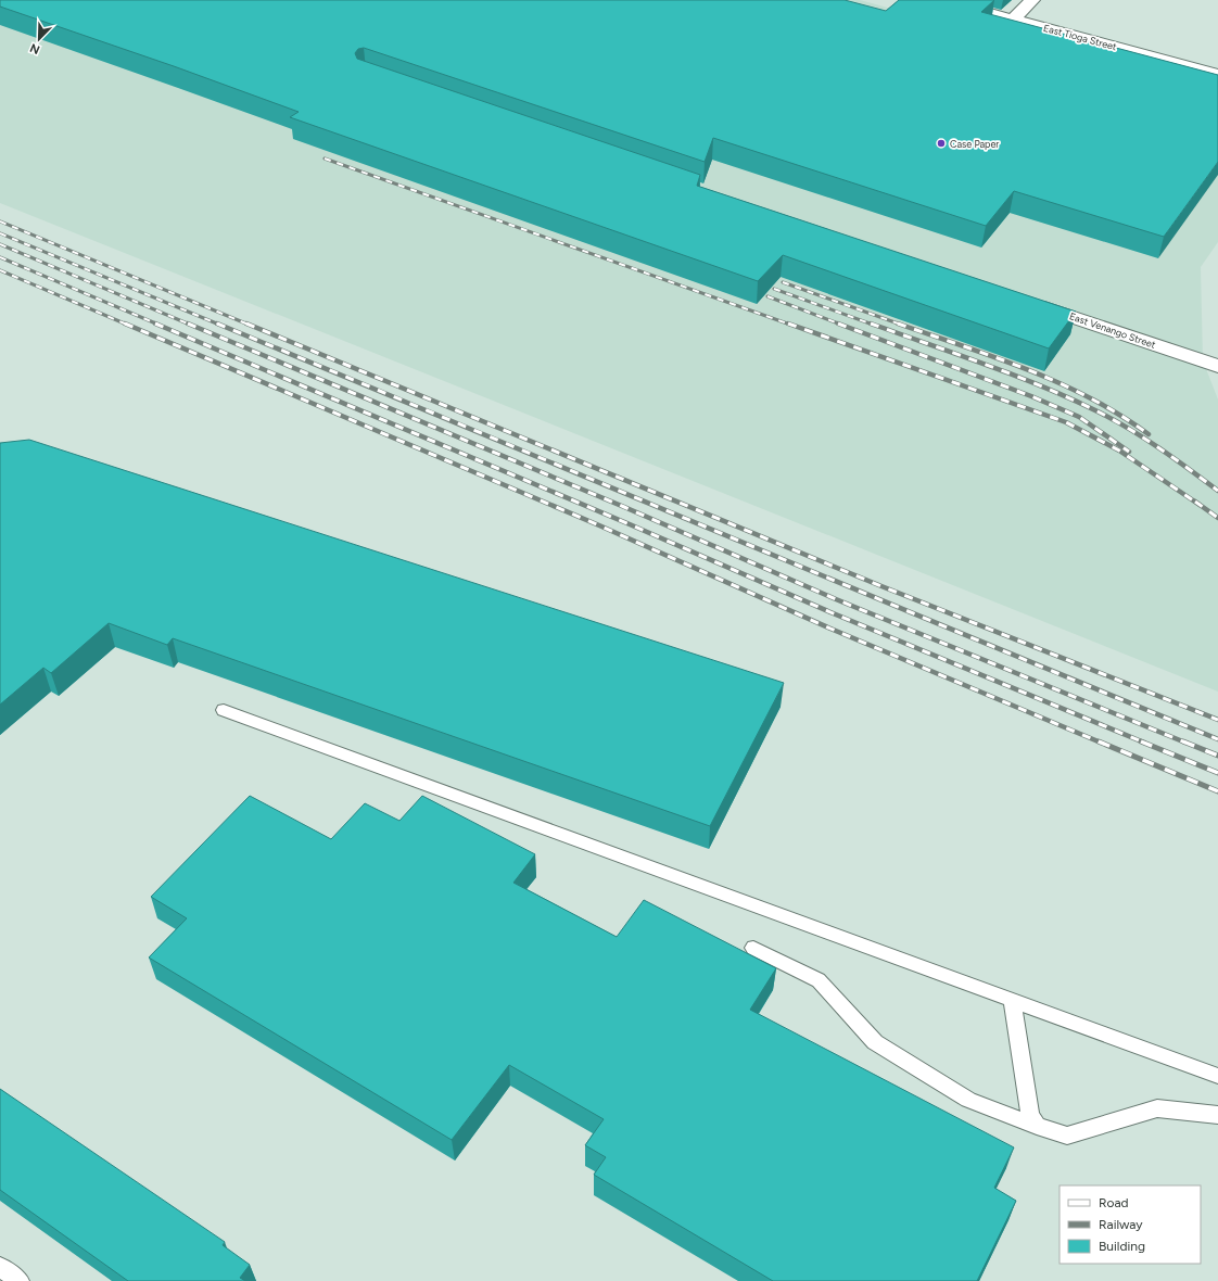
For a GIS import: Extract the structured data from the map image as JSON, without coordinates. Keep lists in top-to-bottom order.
{
  "streets": {
    "street": ["East Tioga Street", "East Venango Street"]
  },
  "places": ["Case Paper"],
  "legend": ["Road", "Railway", "Building"],
  "north": "bottom left"
}
